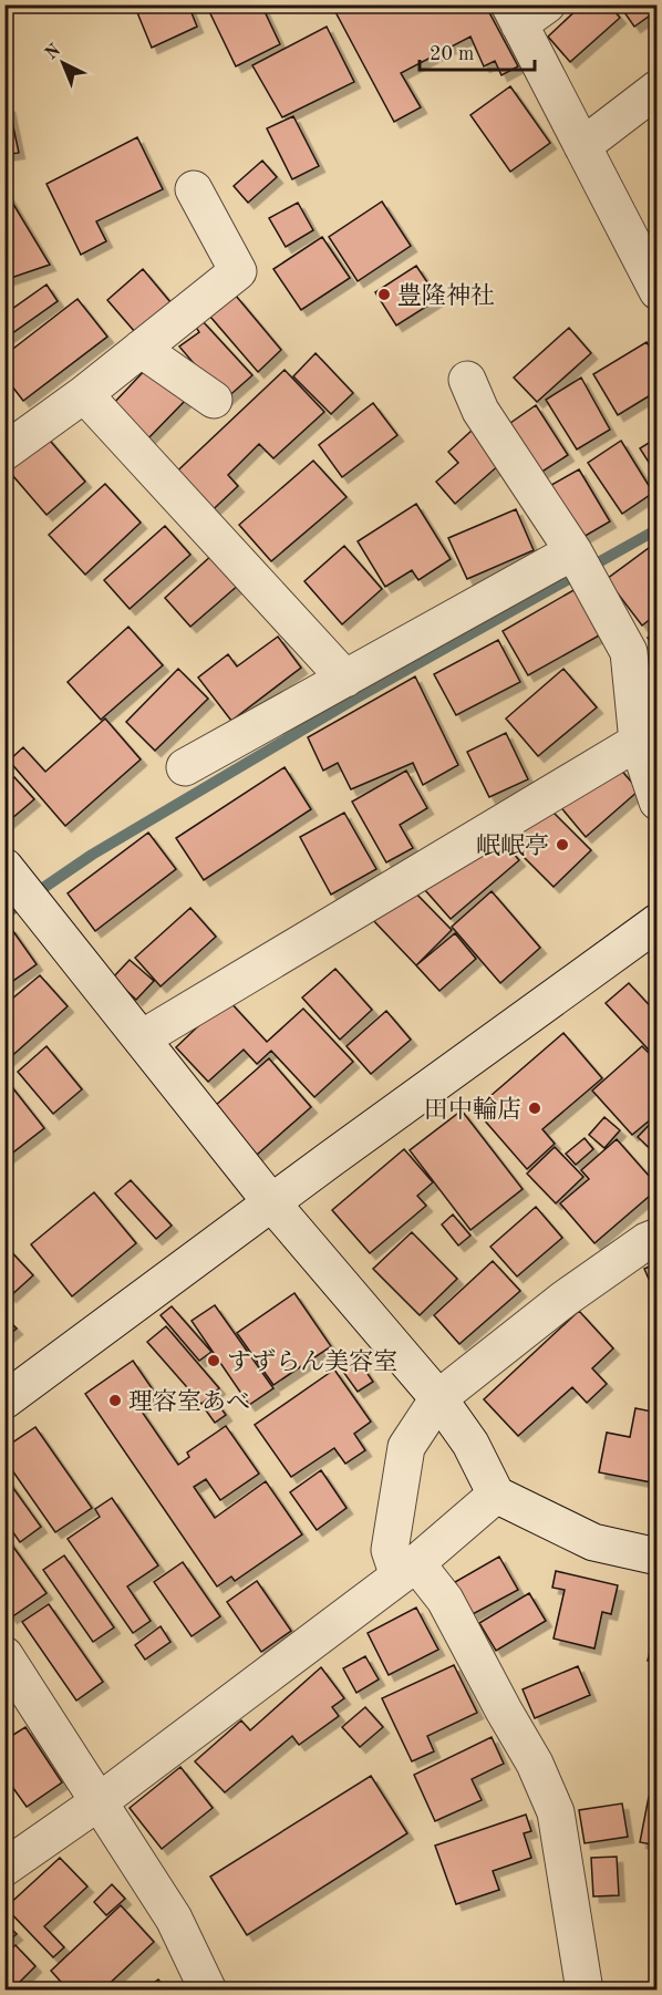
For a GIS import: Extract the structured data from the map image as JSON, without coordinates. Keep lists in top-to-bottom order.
{
  "places": [
    "豊隆神社",
    "岷岷亭",
    "田中輪店",
    "すずらん美容室",
    "理容室あべ"
  ],
  "scale_bar": "20 m",
  "north": "top left"
}
